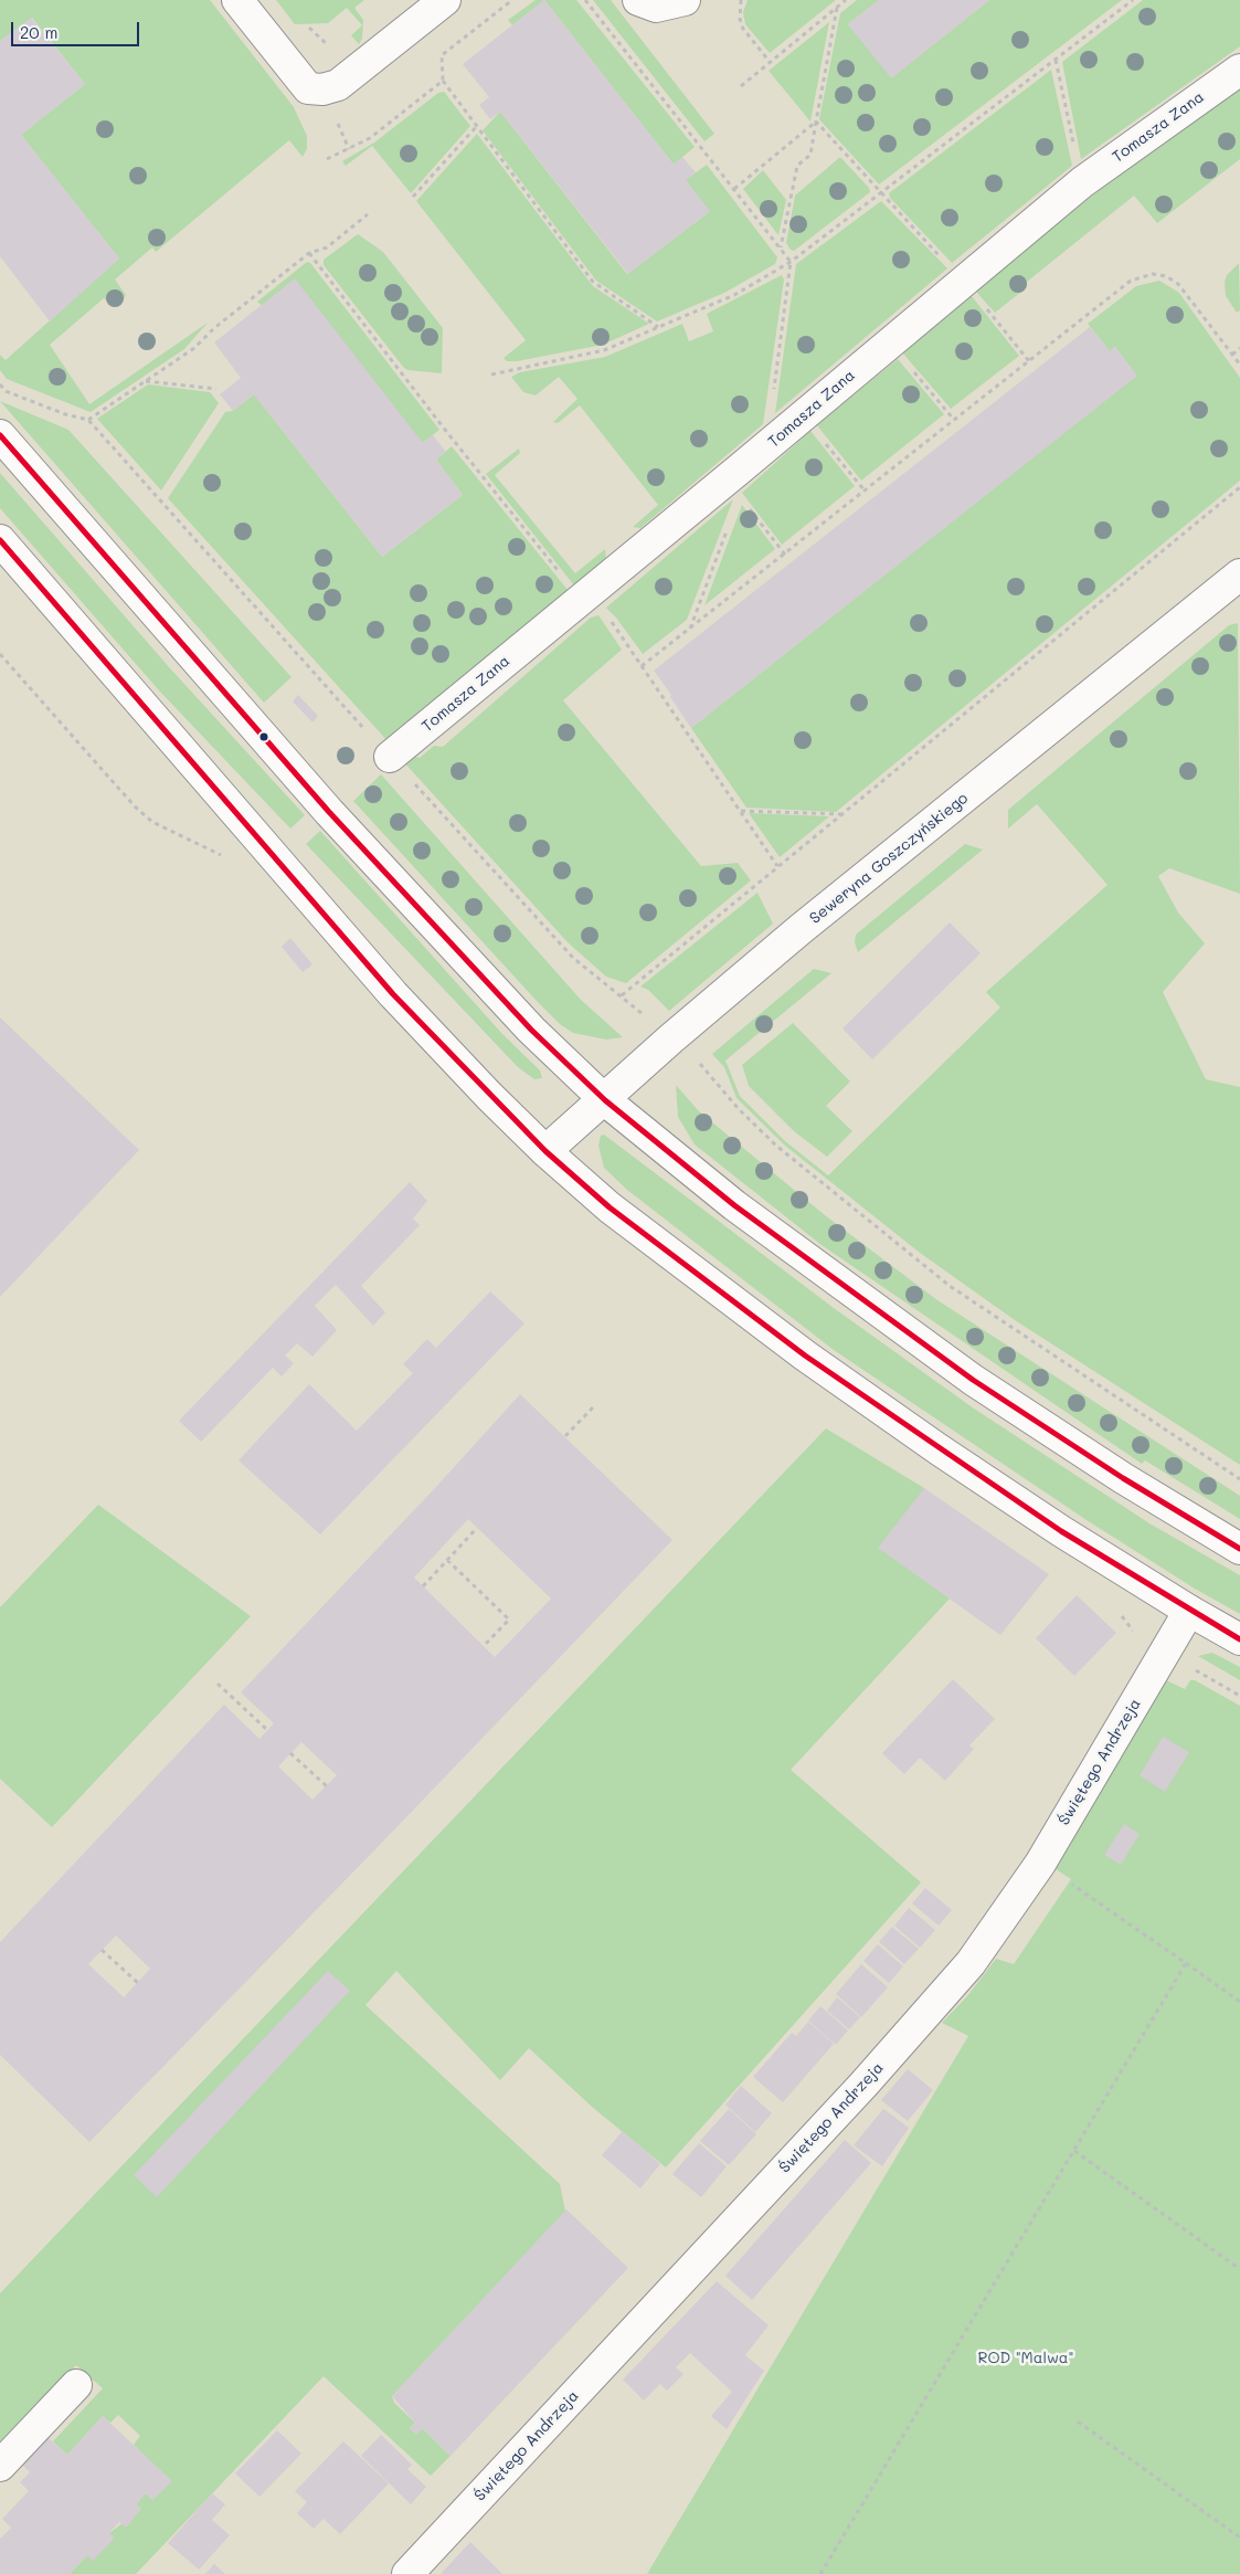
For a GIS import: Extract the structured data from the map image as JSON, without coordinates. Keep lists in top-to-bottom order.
{
  "streets": {
    "street": ["Tomasza Zana", "Seweryna Goszczyńskiego", "Świętego Andrzeja"]
  },
  "parks": ["ROD \"Malwa\""],
  "scale_bar": "20 m"
}
